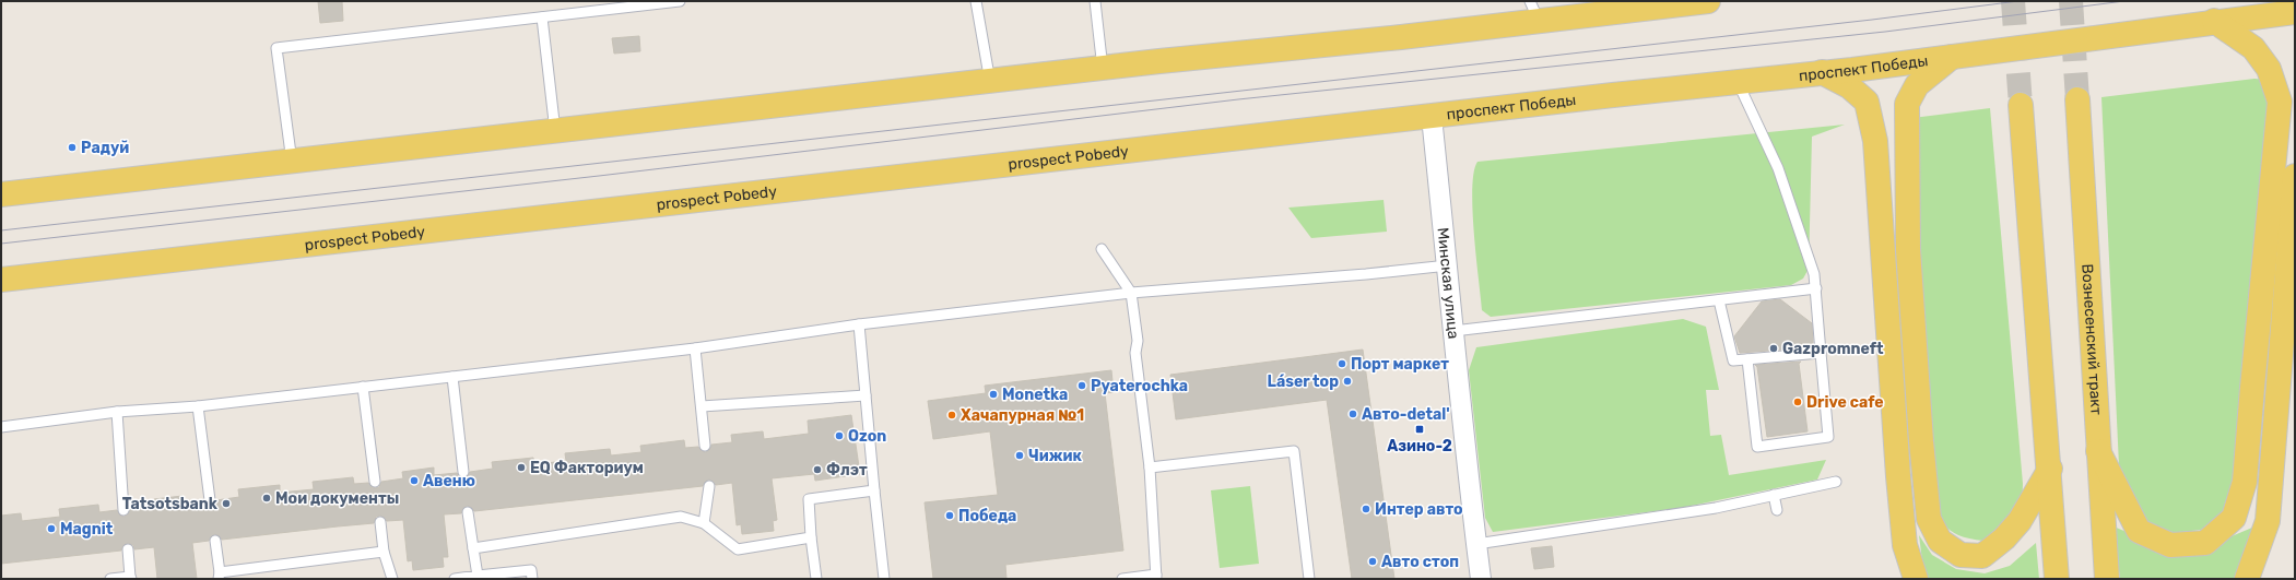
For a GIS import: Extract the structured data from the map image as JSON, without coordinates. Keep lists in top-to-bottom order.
{
  "streets": {
    "main road": ["проспект Победы", "prospect Pobedy", "Вознесенский тракт"],
    "street": ["Минская улица"]
  },
  "crossings": [
    ["проспект Победы", "prospect Pobedy"],
    ["проспект Победы", "Минская улица"],
    ["prospect Pobedy", "Минская улица"]
  ],
  "places": {
    "other": [
      "Радуй",
      "Gazpromneft",
      "Порт маркет",
      "Láser top",
      "Pyaterochka",
      "Monetka",
      "Drive cafe",
      "Авто-detal'",
      "Хачапурная №1",
      "Ozon",
      "Чижик",
      "EQ Факториум",
      "Флэт",
      "Авеню",
      "Мои документы",
      "Tatsotsbank",
      "Интер авто",
      "Победа",
      "Magnit",
      "Авто стоп"
    ],
    "transit": ["Азино-2"]
  }
}
